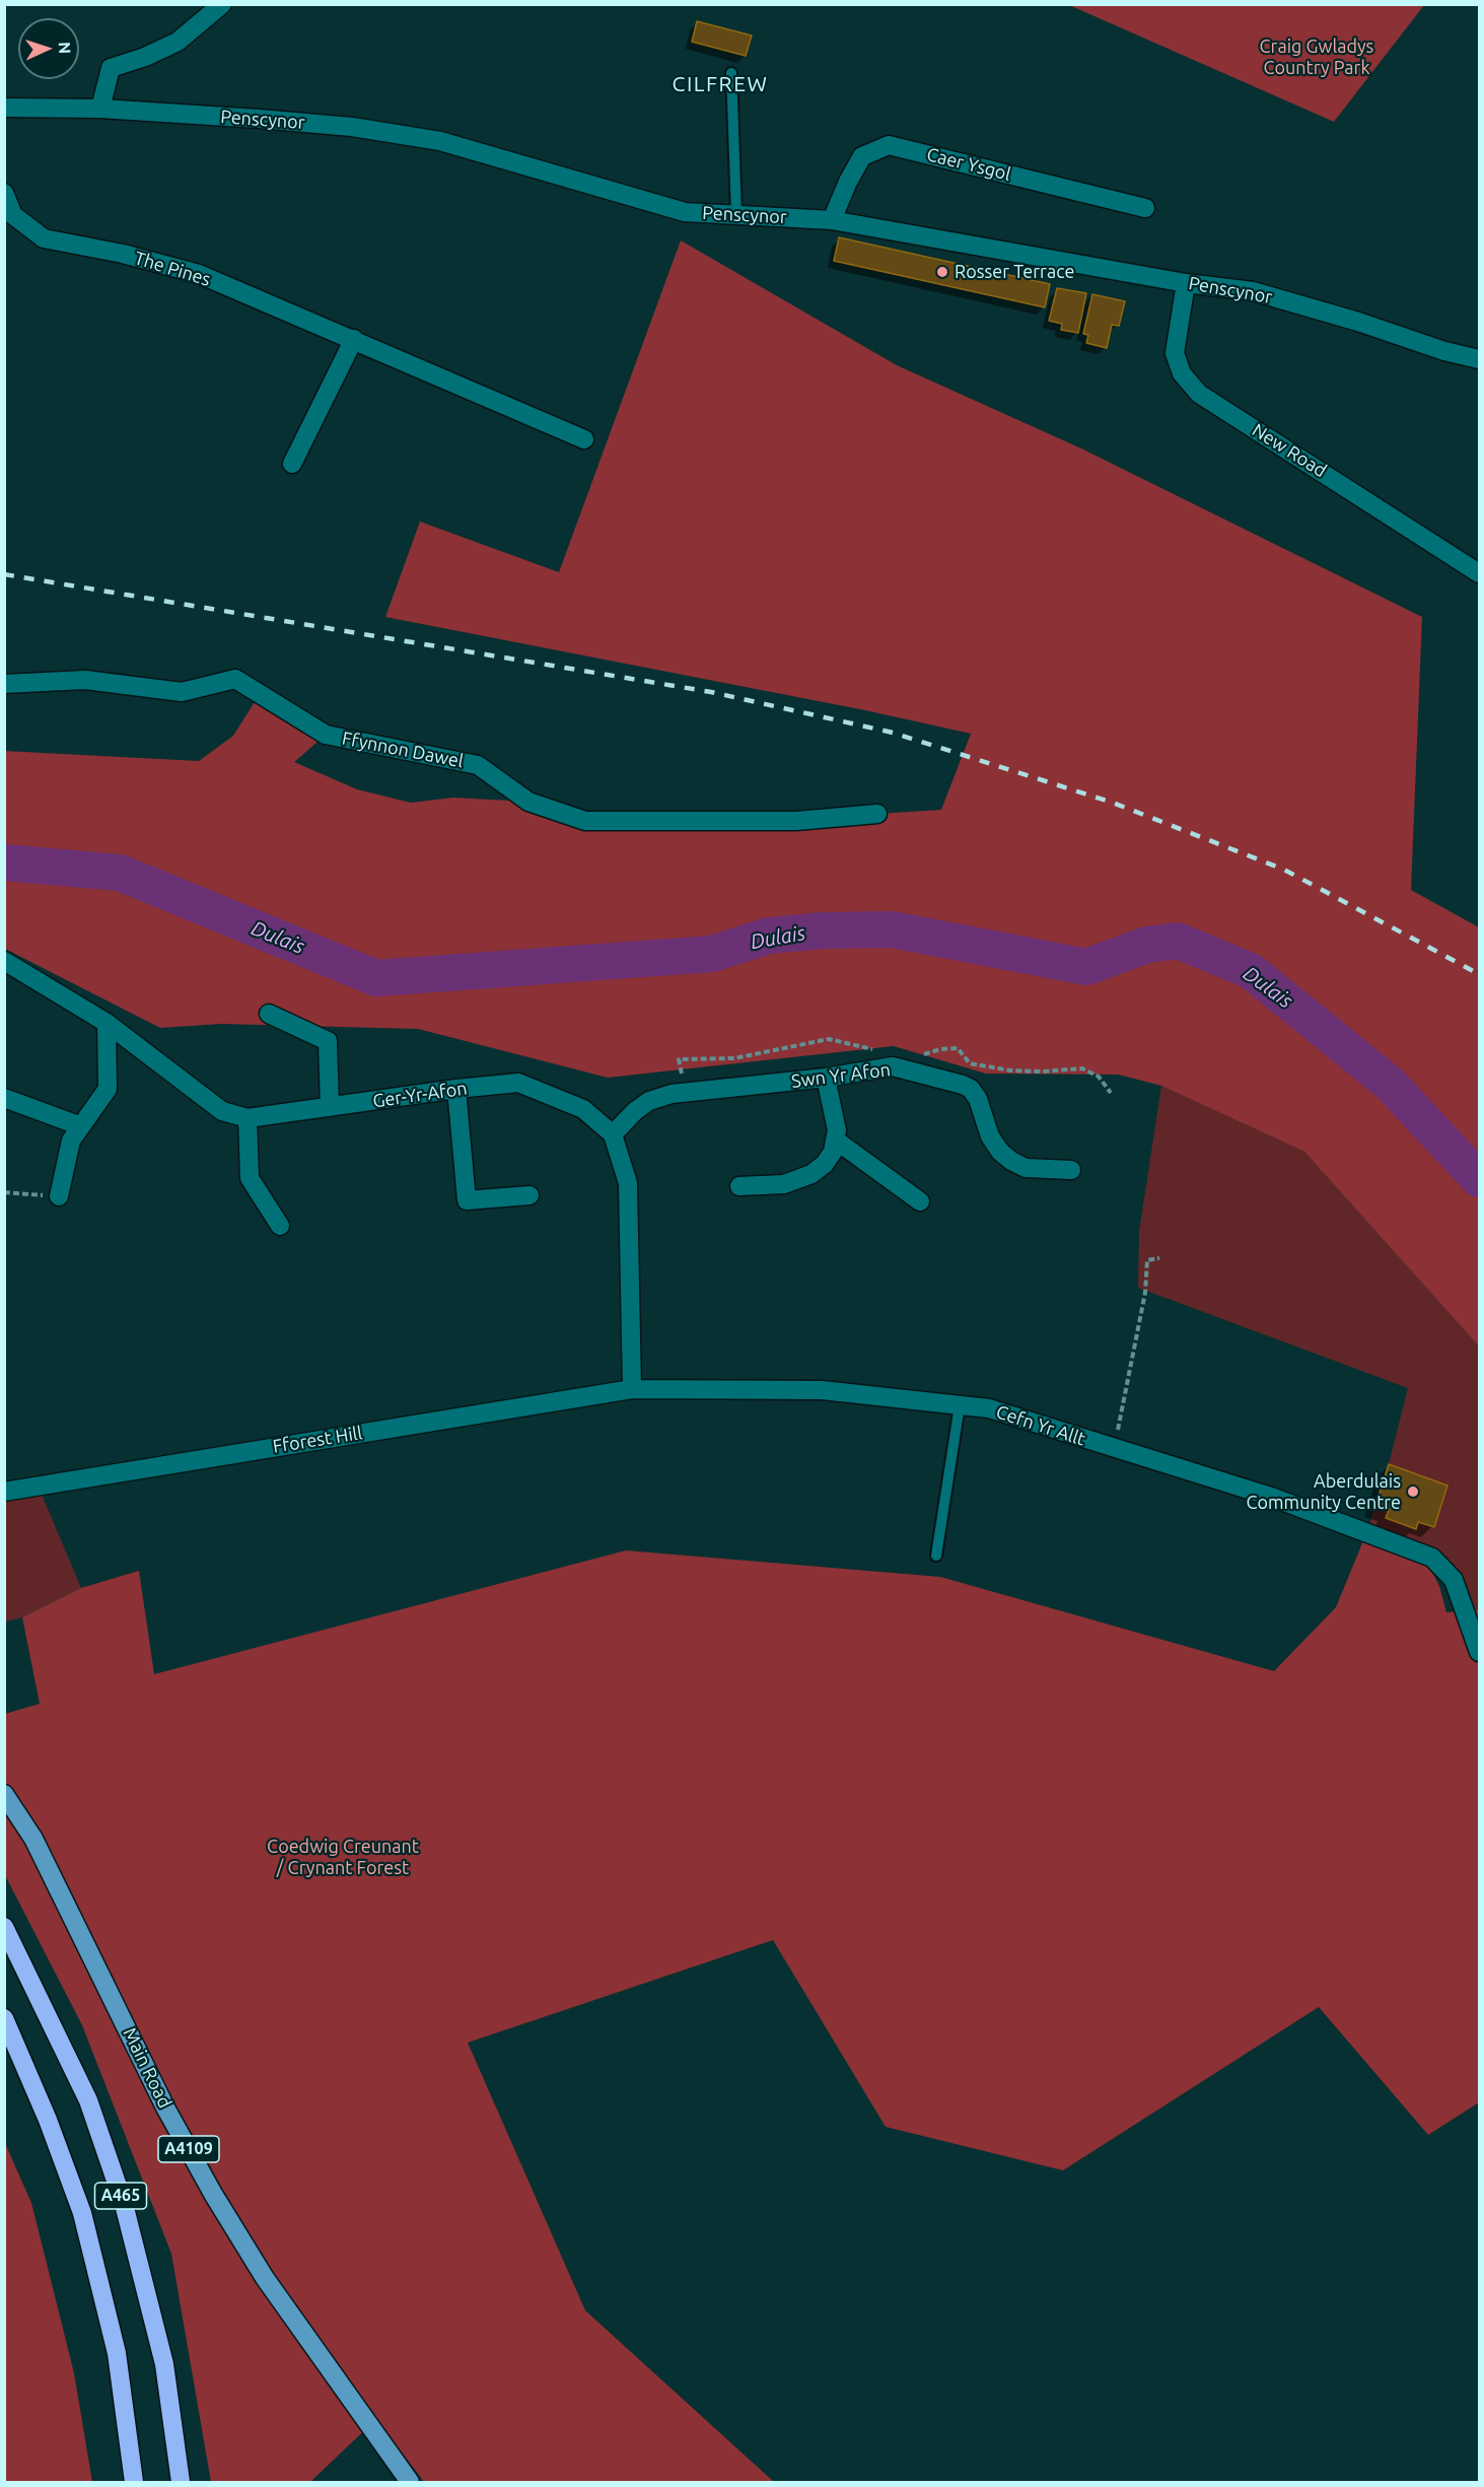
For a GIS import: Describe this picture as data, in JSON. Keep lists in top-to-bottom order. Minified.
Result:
{"streets":{"highway":["A465"],"main road":["Main Road","A4109"],"street":["Penscynor","Caer Ysgol","The Pines","New Road","Ffynnon Dawel","Swn Yr Afon","Ger-Yr-Afon","Cefn Yr Allt","Fforest Hill"]},"crossings":[["Penscynor","Caer Ysgol"],["Penscynor","New Road"],["Swn Yr Afon","Ger-Yr-Afon"],["Cefn Yr Allt","Fforest Hill"]],"districts":["CILFREW"],"water":["Dulais"],"parks":["Craig Gwladys Country Park","Coedwig Creunant / Crynant Forest"],"places":["Rosser Terrace","Aberdulais Community Centre"],"north":"right"}
